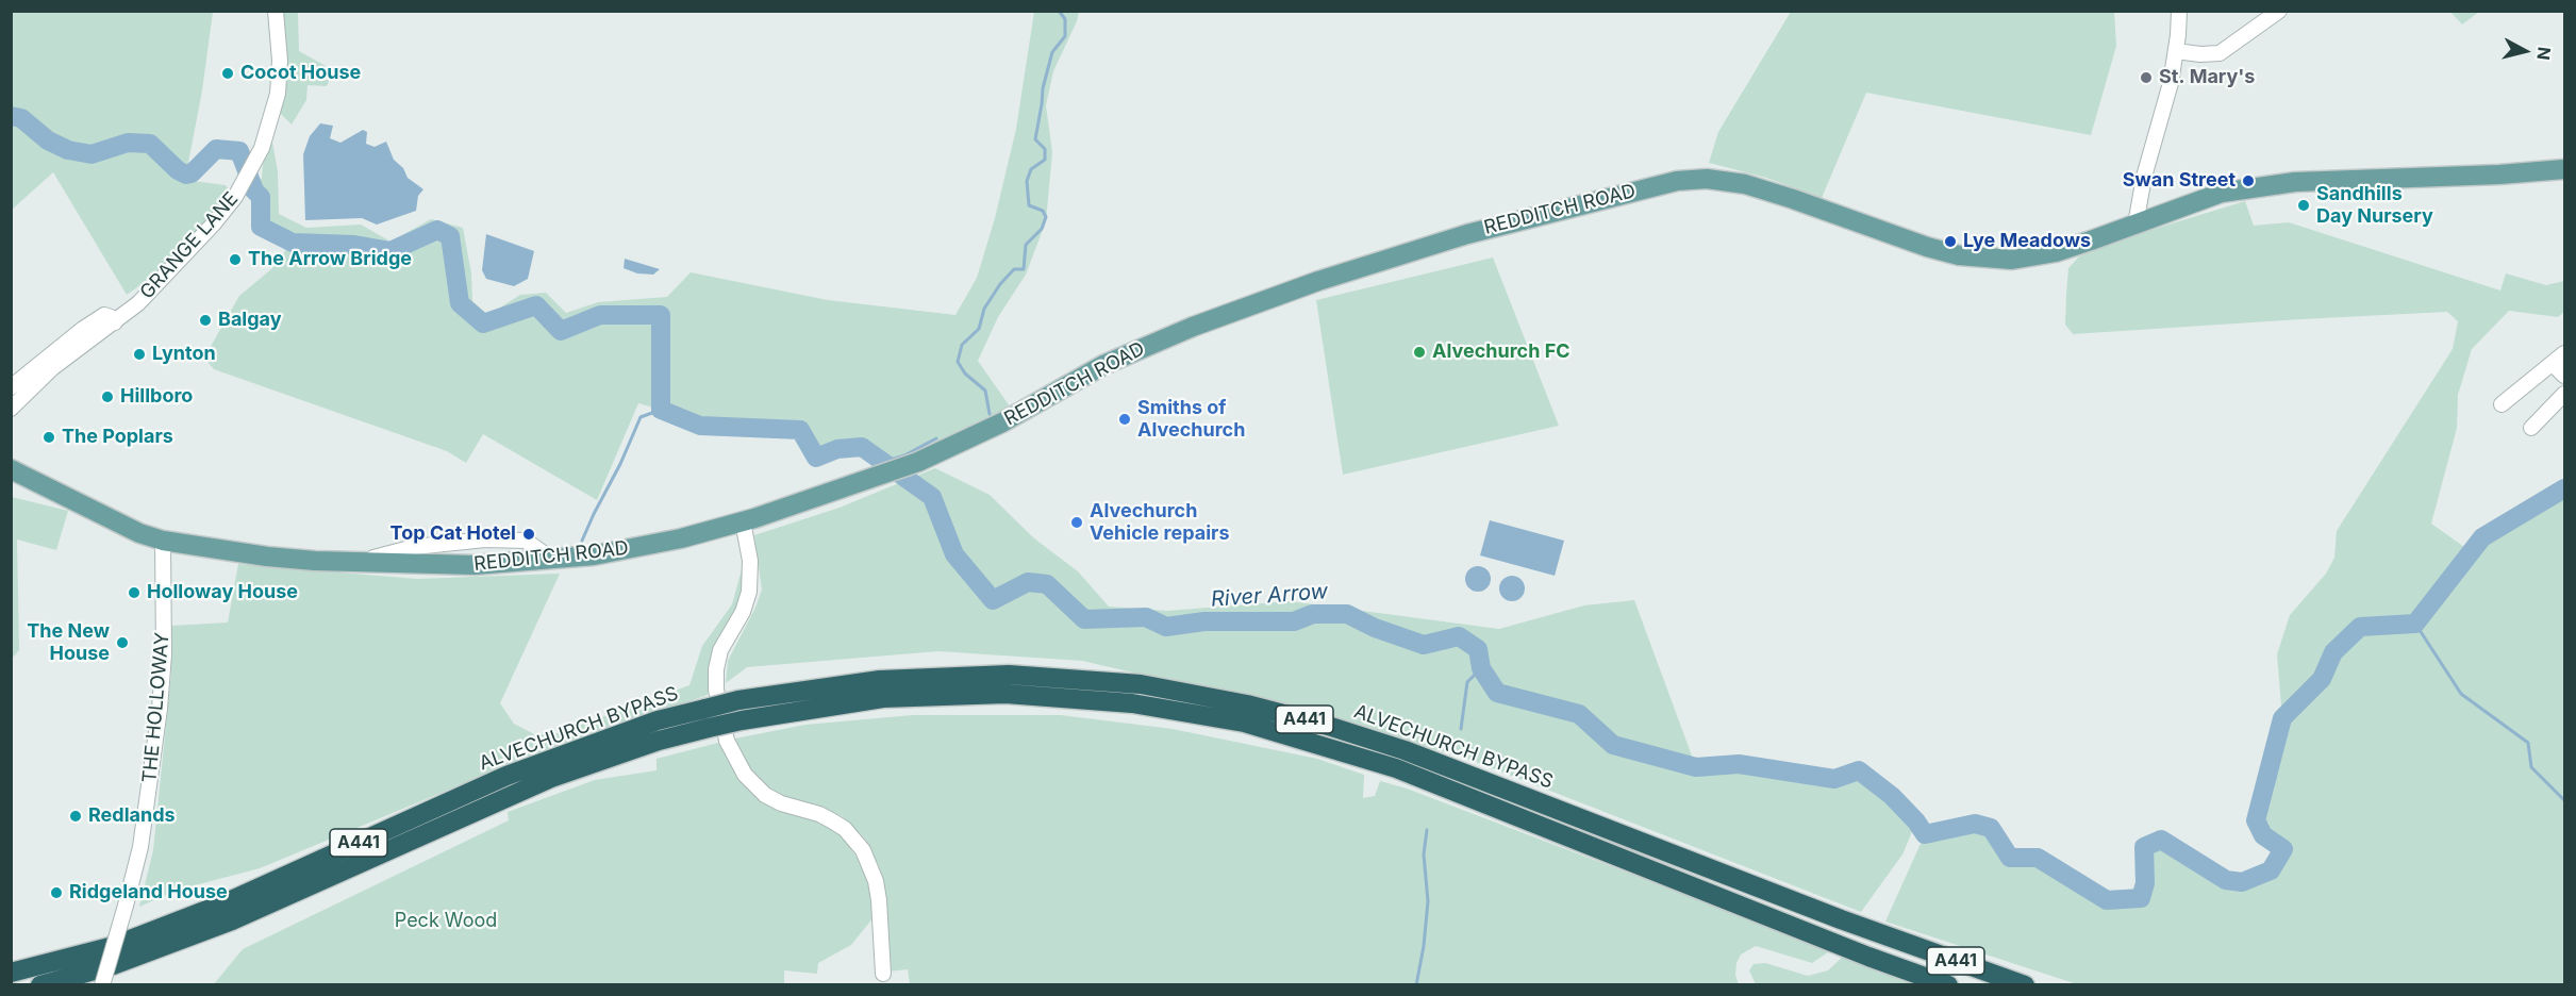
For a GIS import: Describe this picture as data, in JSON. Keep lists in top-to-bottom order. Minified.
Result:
{"streets":{"highway":["A441","ALVECHURCH BYPASS"],"main road":["REDDITCH ROAD"],"street":["GRANGE LANE","THE HOLLOWAY"]},"crossings":[["REDDITCH ROAD","THE HOLLOWAY"]],"water":["River Arrow"],"parks":["Peck Wood"],"places":["Cocot House","St. Mary's","Swan Street","Sandhills Day Nursery","Lye Meadows","The Arrow Bridge","Balgay","Alvechurch FC","Lynton","Hillboro","Smiths of Alvechurch","The Poplars","Alvechurch Vehicle repairs","Top Cat Hotel","Holloway House","The New House","Redlands","Ridgeland House"],"north":"right"}
